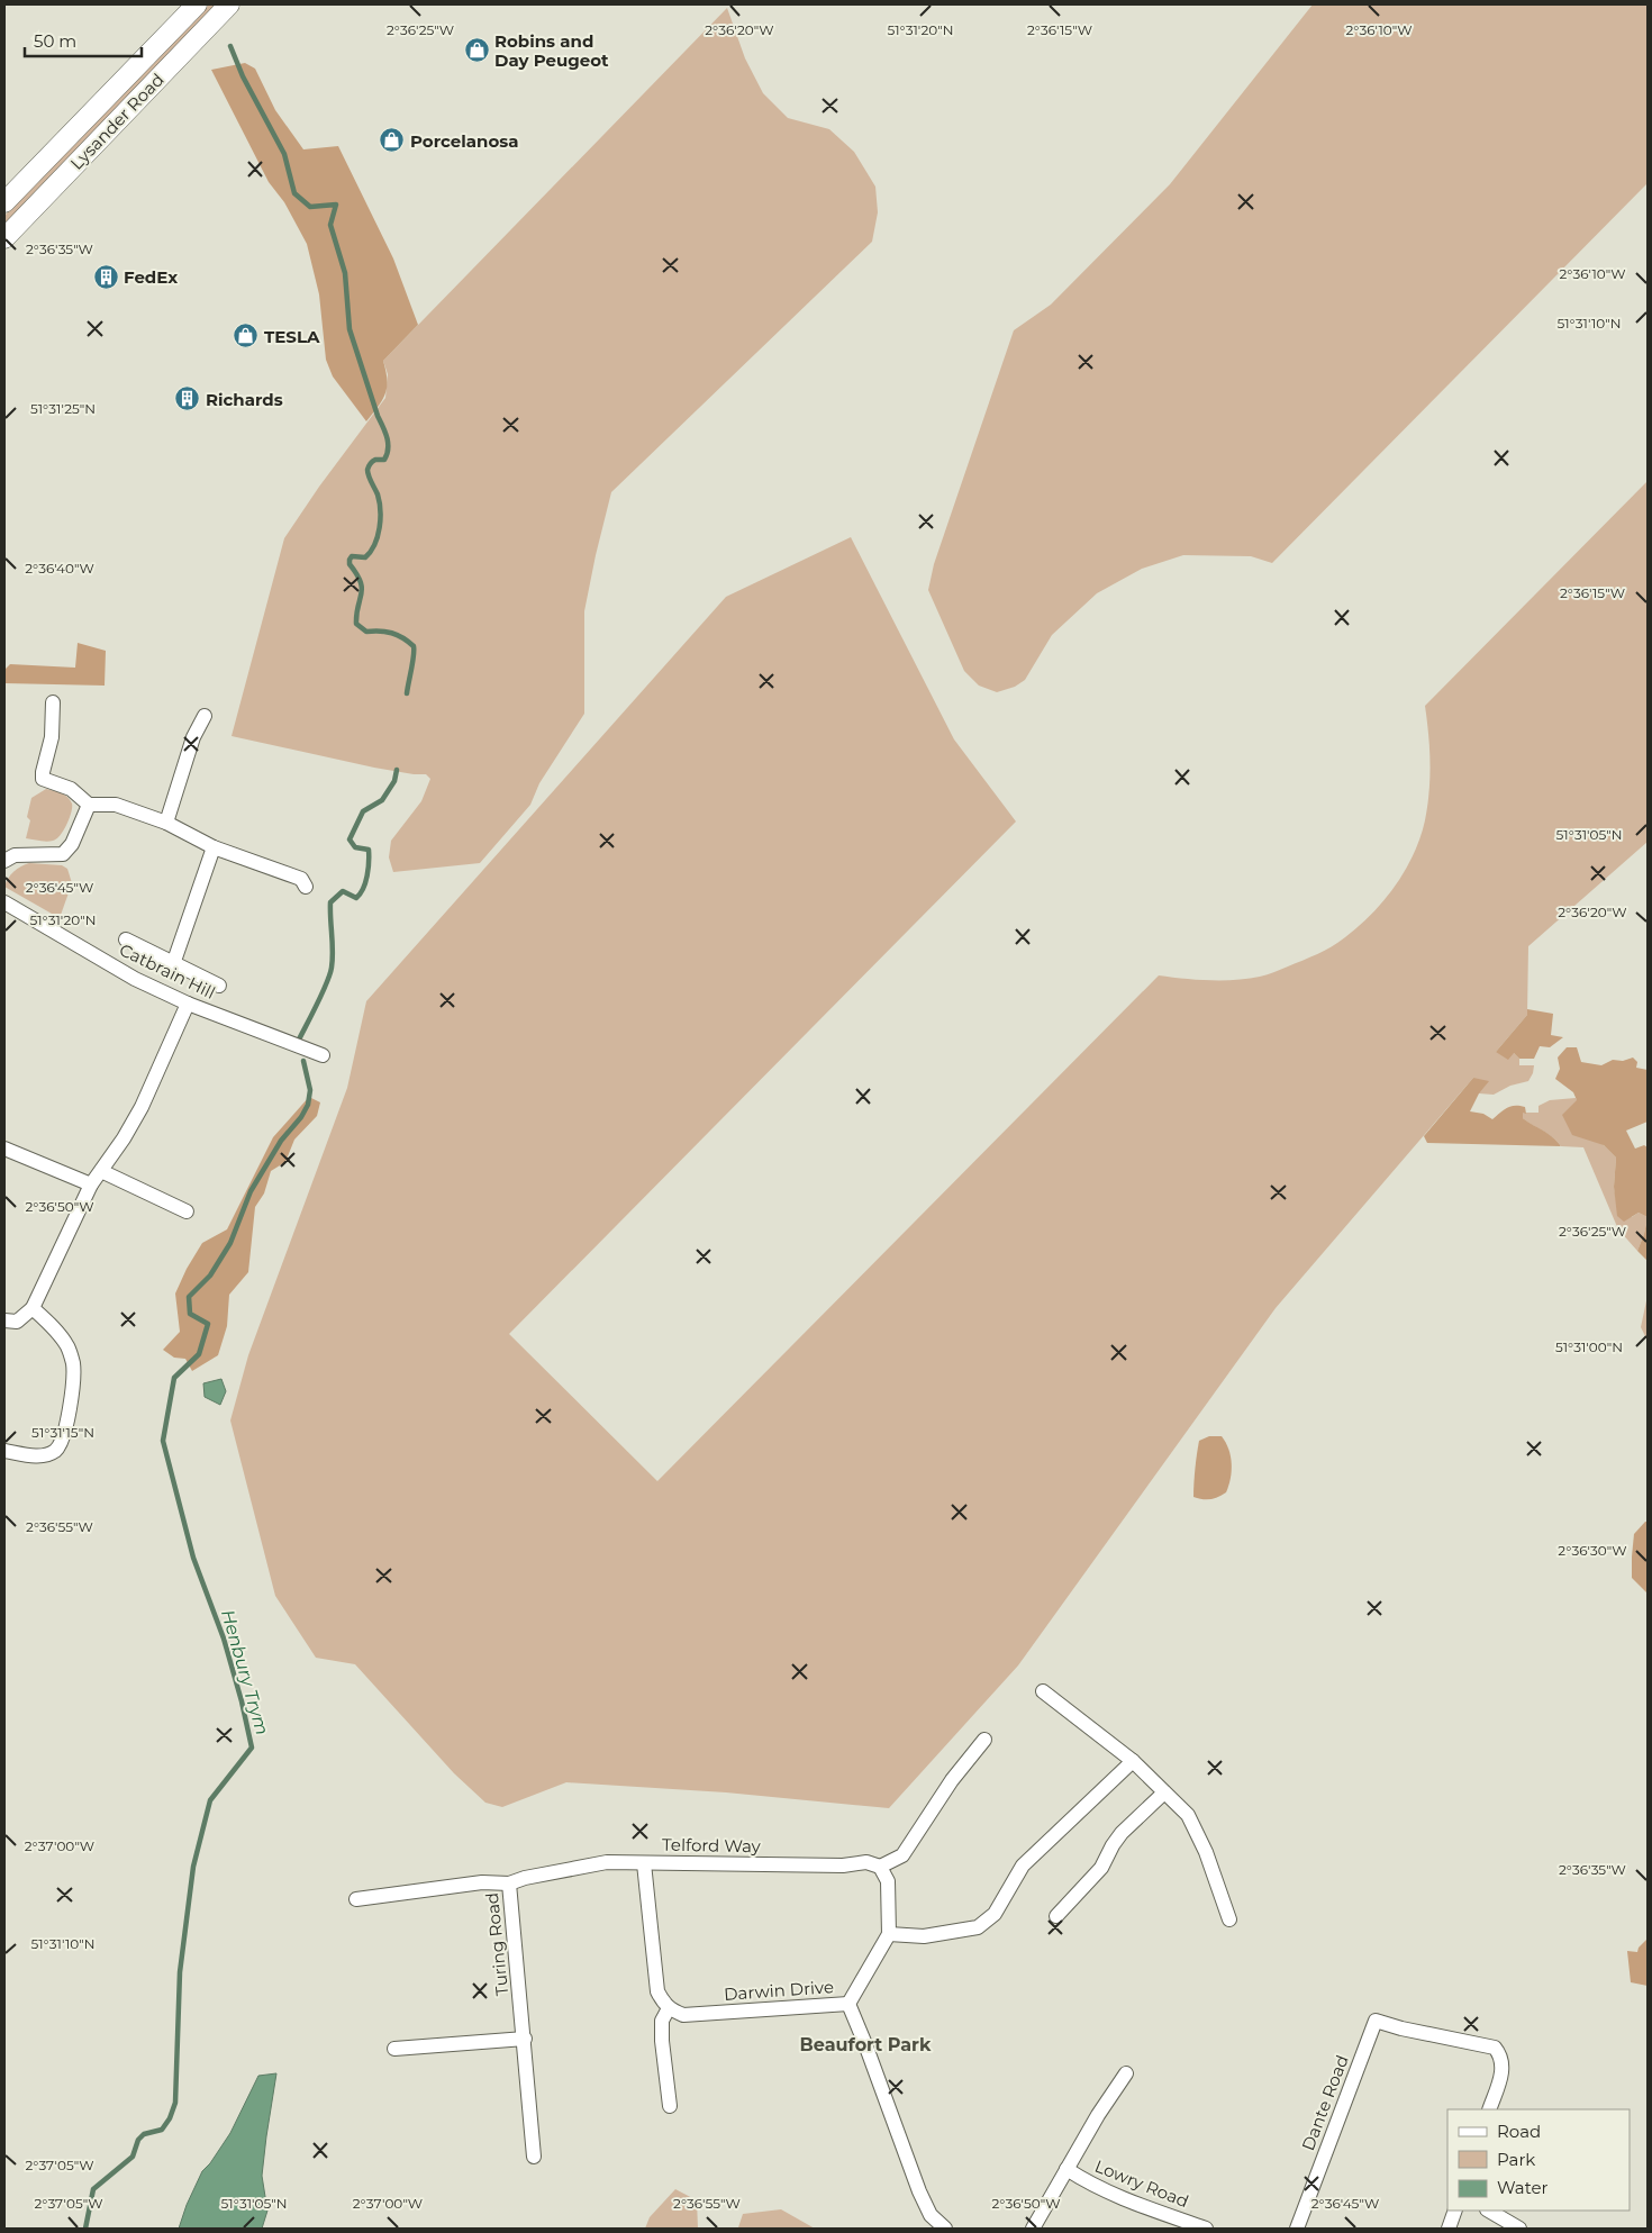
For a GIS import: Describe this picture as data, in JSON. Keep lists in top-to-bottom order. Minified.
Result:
{"streets":{"street":["Lysander Road","Catbrain Hill","Telford Way","Turing Road","Darwin Drive","Dante Road","Lowry Road"]},"crossings":[["Telford Way","Turing Road"]],"districts":["Beaufort Park"],"water":["Henbury Trym"],"places":{"shop":["Robins and Day Peugeot","Porcelanosa","TESLA"],"building":["FedEx","Richards"]},"legend":["Road","Park","Water"],"scale_bar":"50 m","coordinates":["2°36'10\"W","2°36'25\"W","2°36'20\"W","2°36'15\"W","51°31'20\"N","2°36'35\"W","51°31'10\"N","51°31'25\"N","2°36'40\"W","51°31'05\"N","2°36'45\"W","2°36'50\"W","51°31'00\"N","51°31'15\"N","2°36'55\"W","2°36'30\"W","2°37'00\"W","2°37'05\"W"]}
